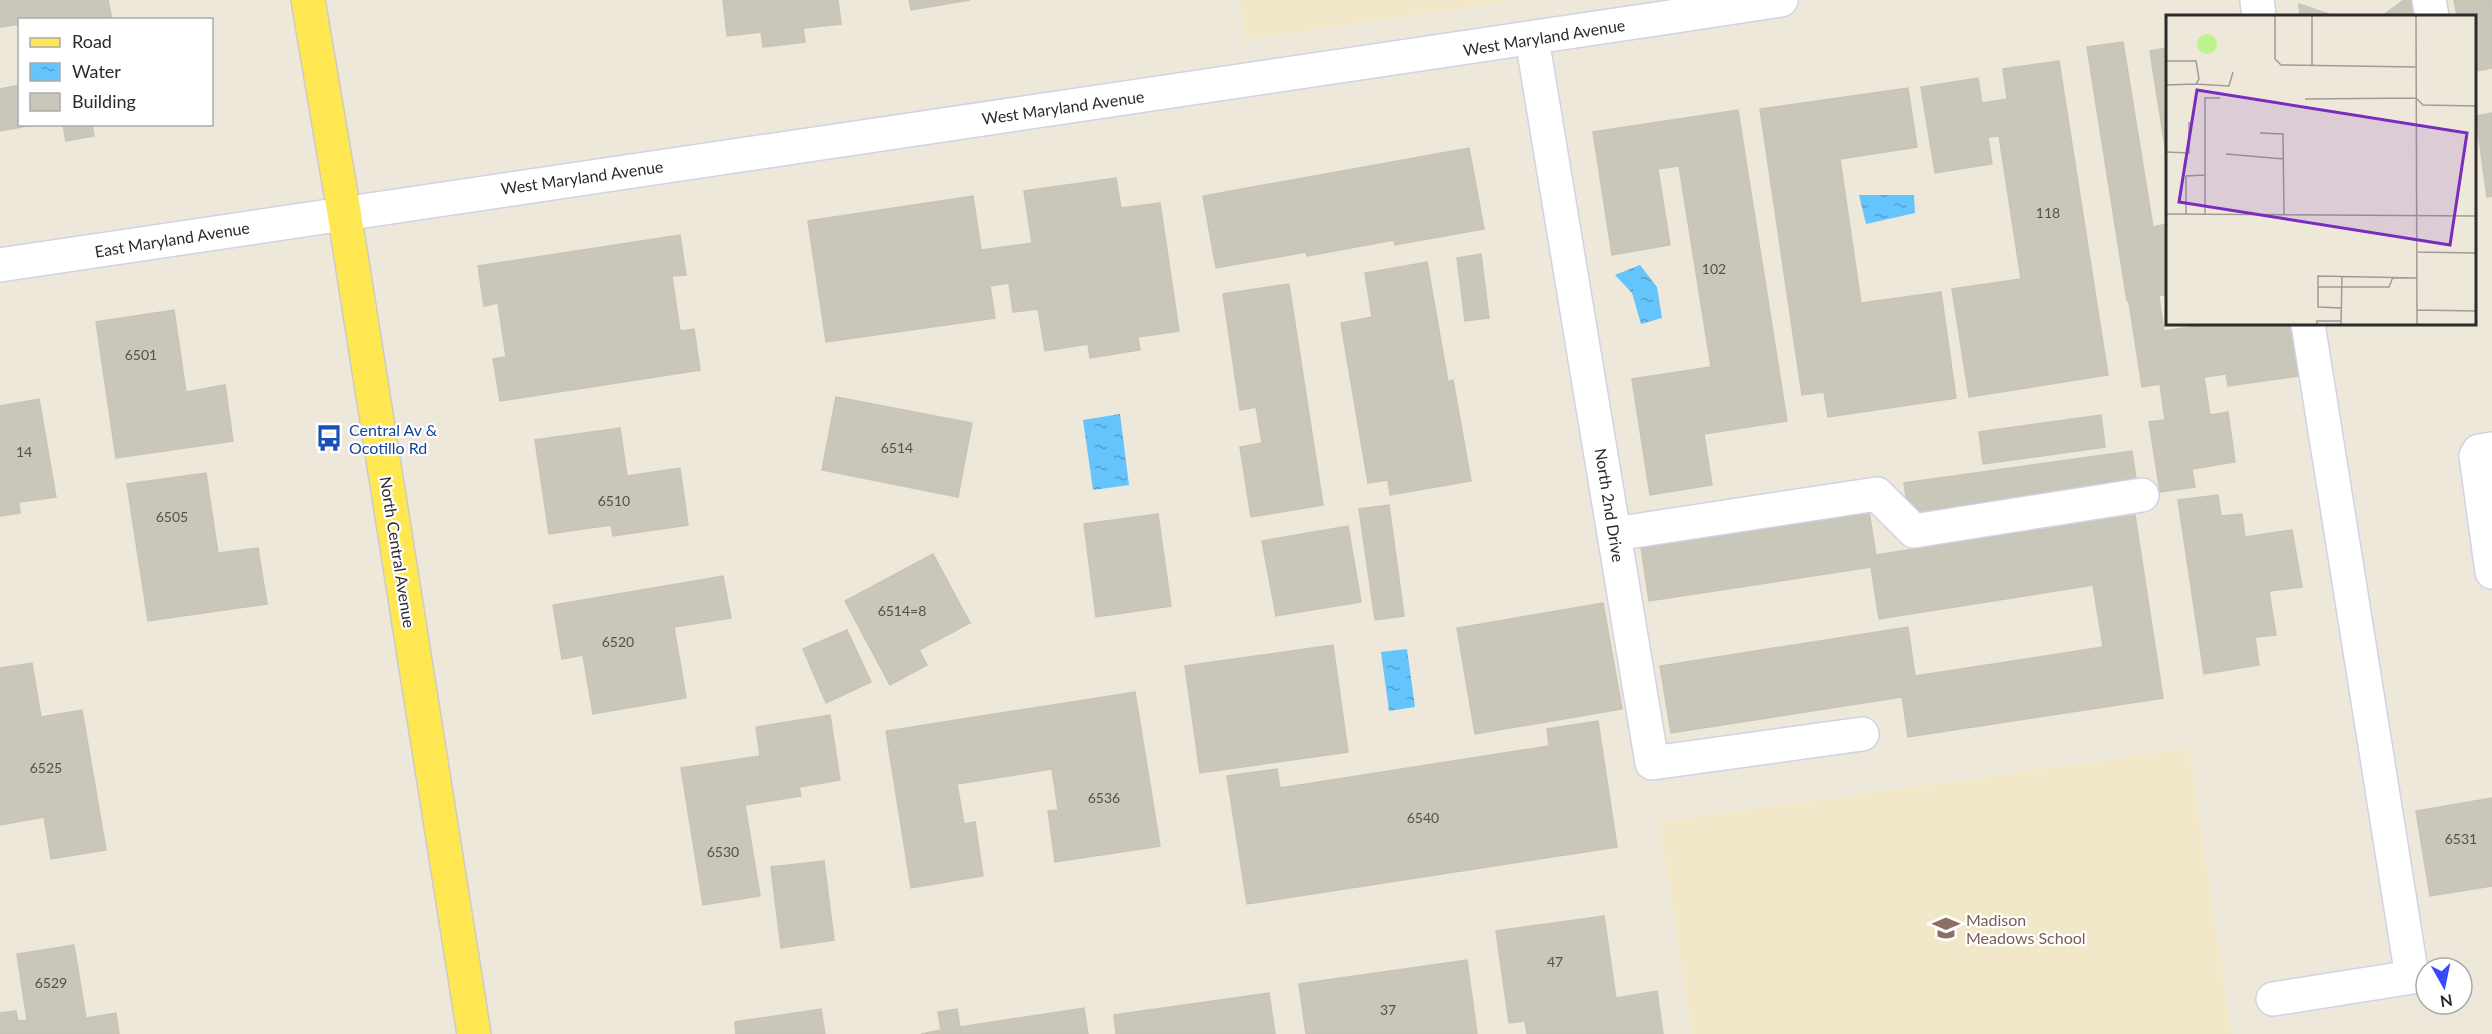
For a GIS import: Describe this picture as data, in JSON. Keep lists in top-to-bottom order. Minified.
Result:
{"streets":{"main road":["North Central Avenue"],"street":["West Maryland Avenue","East Maryland Avenue","North 2nd Drive"]},"crossings":[["West Maryland Avenue","East Maryland Avenue"],["West Maryland Avenue","North 2nd Drive"],["West Maryland Avenue","North Central Avenue"],["East Maryland Avenue","North Central Avenue"]],"places":{"bus stop":["Central Av & Ocotillo Rd"],"school or university":["Madison Meadows School"]},"house_numbers":["118","102","6501","6514","14","6510","6505","6514=8","6520","6525","6536","6540","6531","6530","47","6529","37"],"legend":["Road","Water","Building"],"north":"bottom"}
